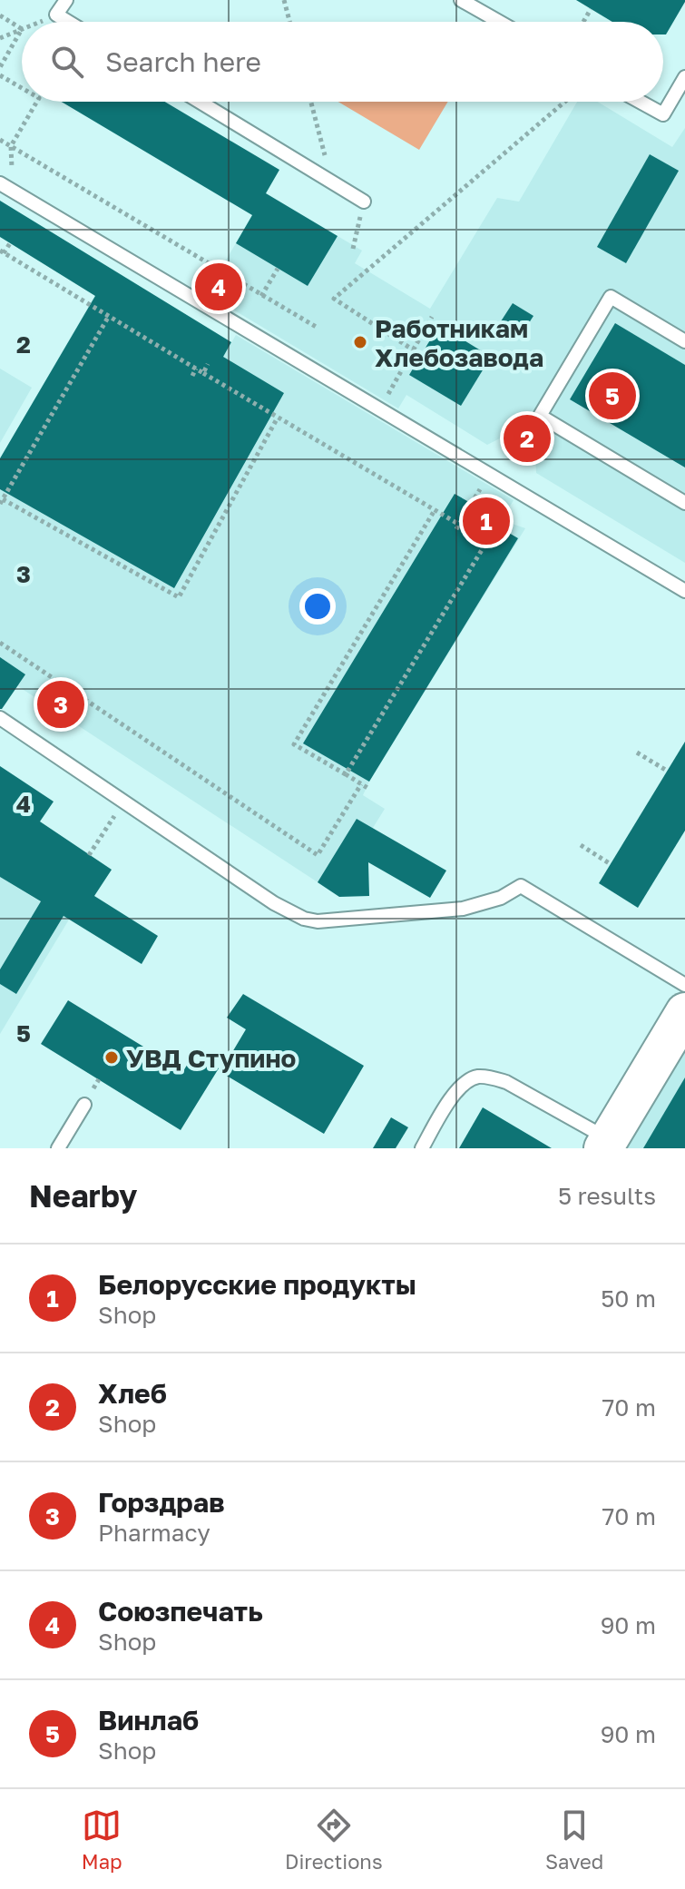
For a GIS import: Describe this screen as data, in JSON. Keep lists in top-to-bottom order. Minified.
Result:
{"places":["Работникам Хлебозавода","УВД Ступино"],"page":{"search":"Search here","pins":["4","5","2","1","3"],"heading":["Nearby","5 results"],"list":[{"mark":"1","name":"Белорусские продукты","note":"Shop","value":"50 m"},{"mark":"2","name":"Хлеб","note":"Shop","value":"70 m"},{"mark":"3","name":"Горздрав","note":"Pharmacy","value":"70 m"},{"mark":"4","name":"Союзпечать","note":"Shop","value":"90 m"},{"mark":"5","name":"Винлаб","note":"Shop","value":"90 m"}],"nav":["Map","Directions","Saved"]},"grid":{"rows":["2","3","4","5"]}}
